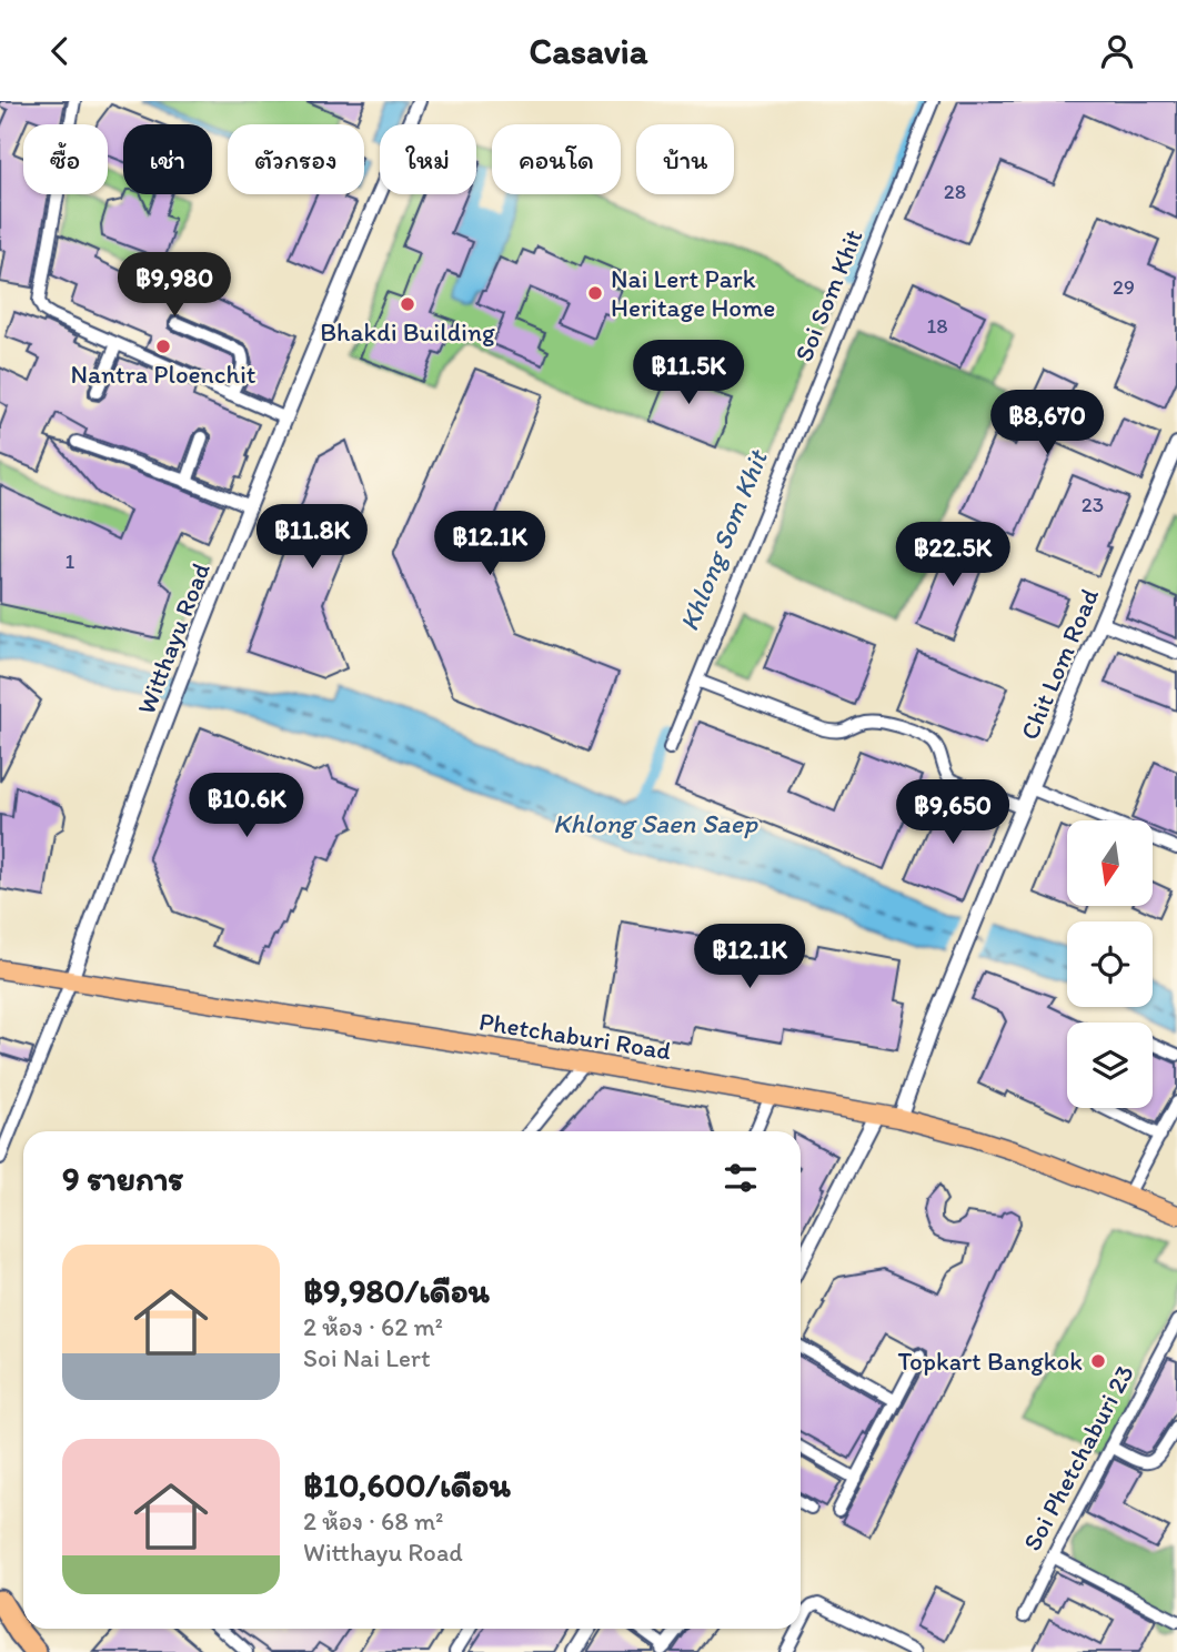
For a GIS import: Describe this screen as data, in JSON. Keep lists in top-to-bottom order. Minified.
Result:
{"streets":{"main road":["Phetchaburi Road"],"street":["Soi Som Khit","Witthayu Road","Chit Lom Road","Soi Phetchaburi 23"]},"crossings":[["Witthayu Road","Phetchaburi Road"],["Chit Lom Road","Phetchaburi Road"]],"water":["Khlong Som Khit","Khlong Saen Saep"],"places":["Nai Lert Park Heritage Home","Bhakdi Building","Nantra Ploenchit","Topkart Bangkok"],"house_numbers":["28","29","18","23","1"],"north":"bottom","page":{"header":"Casavia","chip":["ซื้อ","เช่า","ตัวกรอง","ใหม่","คอนโด","บ้าน"],"price":["฿9,980","฿11.5K","฿8,670","฿11.8K","฿12.1K","฿22.5K","฿10.6K","฿9,650","฿12.1K"],"heading":"9 รายการ","list":[{"name":"฿9,980/เดือน","note":"2 ห้อง · 62 m² · Soi Nai Lert"},{"name":"฿10,600/เดือน","note":"2 ห้อง · 68 m² · Witthayu Road"}]}}
